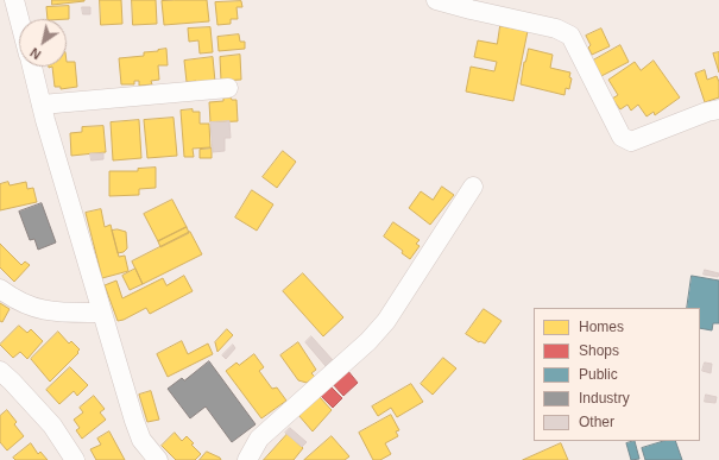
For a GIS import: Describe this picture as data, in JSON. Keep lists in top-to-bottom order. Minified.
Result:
{"legend":["Homes","Shops","Public","Industry","Other"],"north":"bottom left"}
